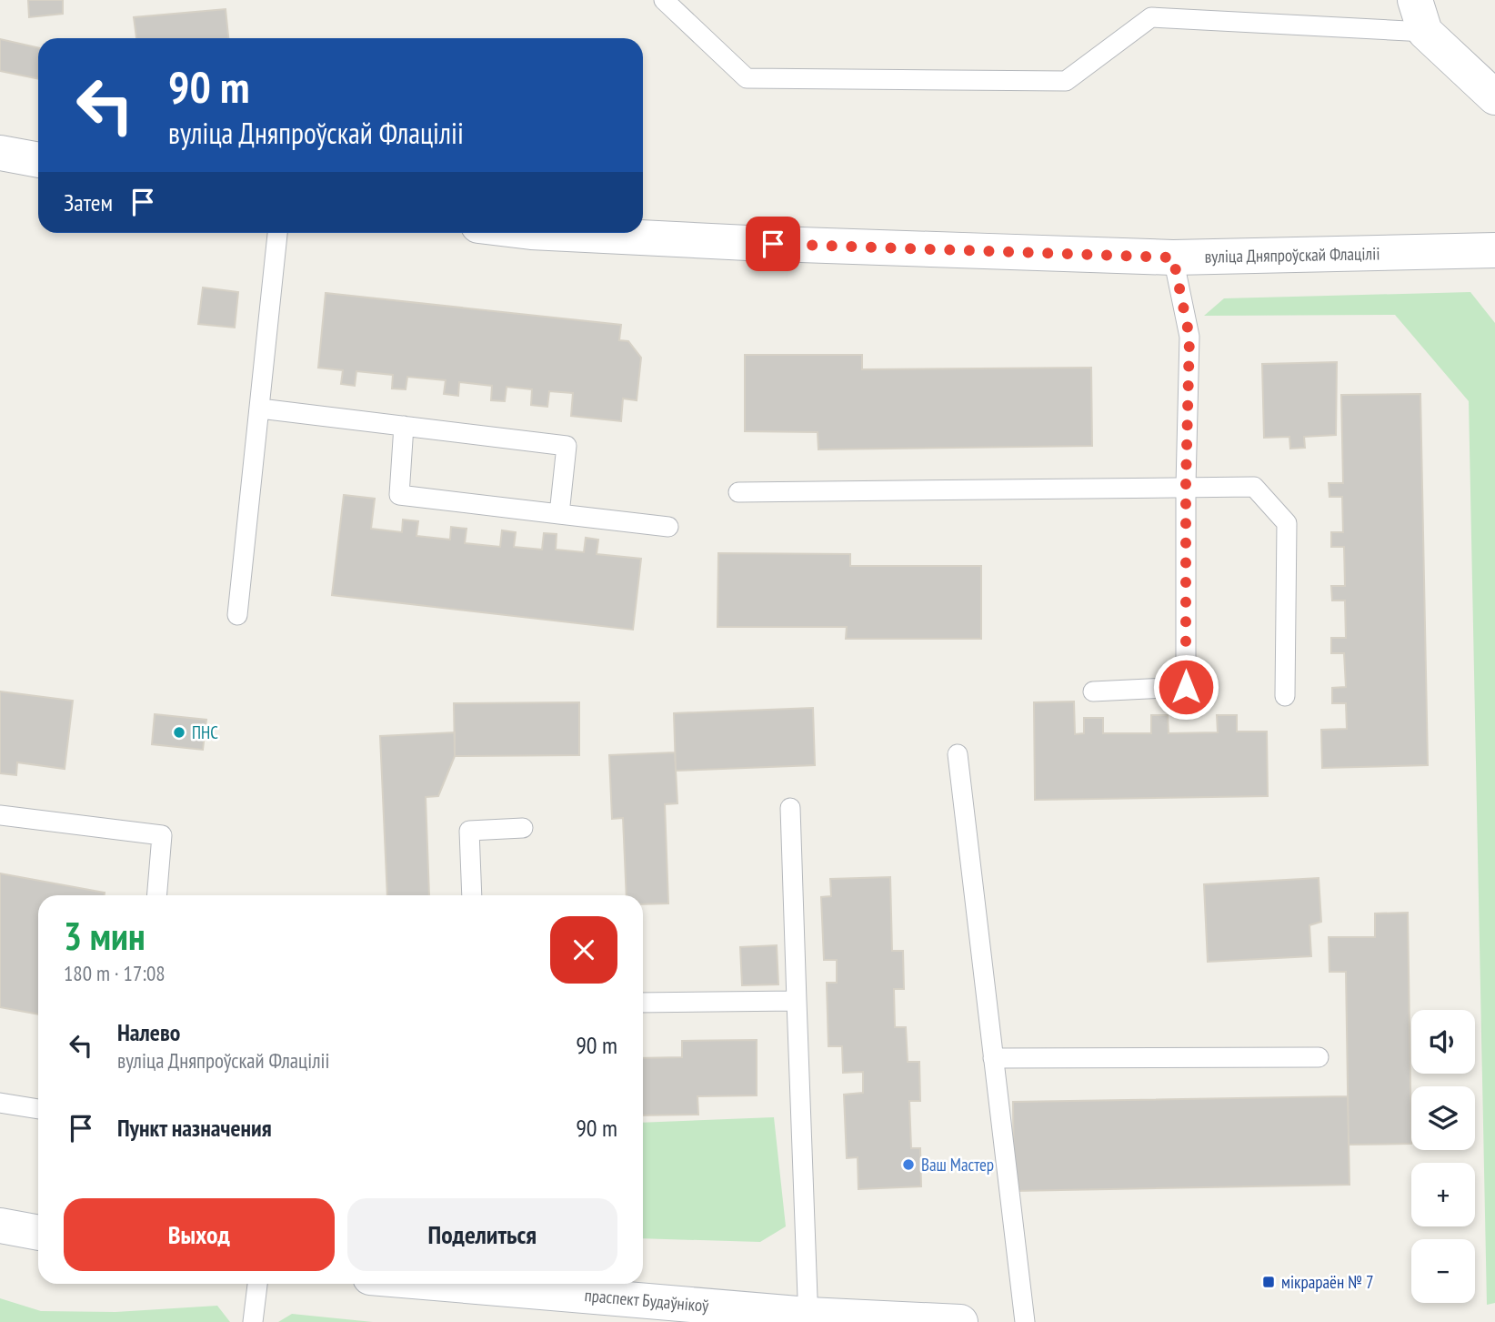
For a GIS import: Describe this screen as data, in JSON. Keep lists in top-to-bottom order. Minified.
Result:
{"streets":{"street":["вуліца Дняпроўскай Флаціліі","праспект Будаўнікоў"]},"places":{"other":["ПНС","Ваш Мастер"],"transit":["мікрараён № 7"]},"page":{"turn":["90 m","вуліца Дняпроўскай Флаціліі"],"then":"Затем","heading":["3 мин","180 m · 17:08"],"list":[{"name":"Налево","note":"вуліца Дняпроўскай Флаціліі","value":"90 m"},{"name":"Пункт назначения","value":"90 m"}],"map_buttons":["+","−"],"buttons":["Выход","Поделиться"]}}
